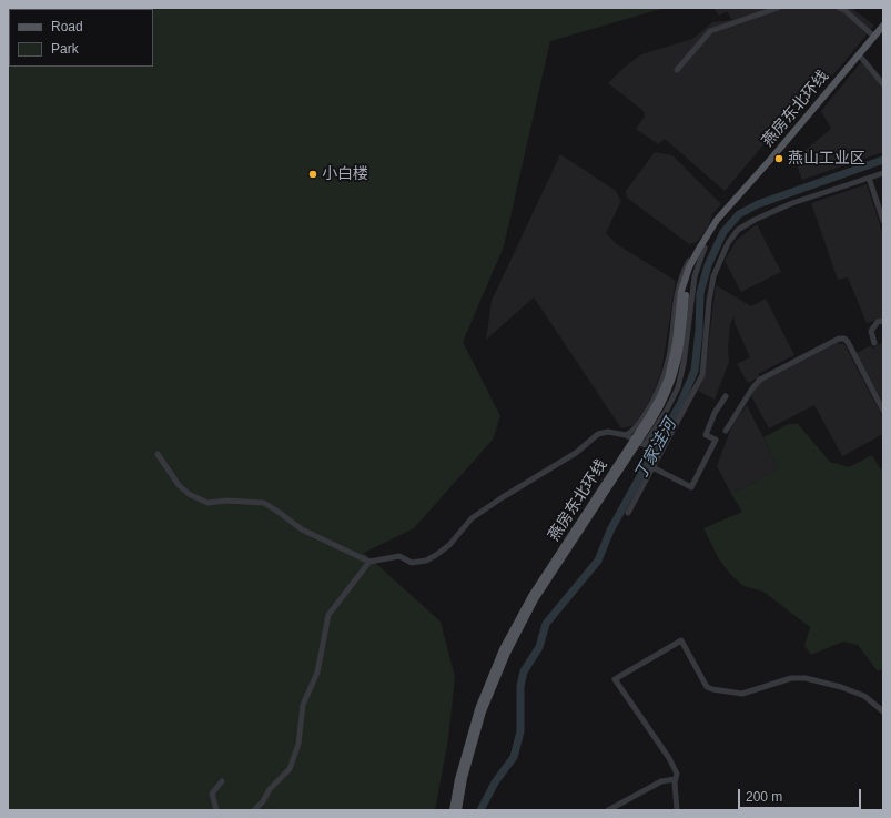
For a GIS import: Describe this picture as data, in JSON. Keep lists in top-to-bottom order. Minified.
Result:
{"streets":{"main road":["燕房东北环线"]},"water":["丁家洼河"],"places":["燕山工业区","小白楼"],"legend":["Road","Park"],"scale_bar":"200 m"}
